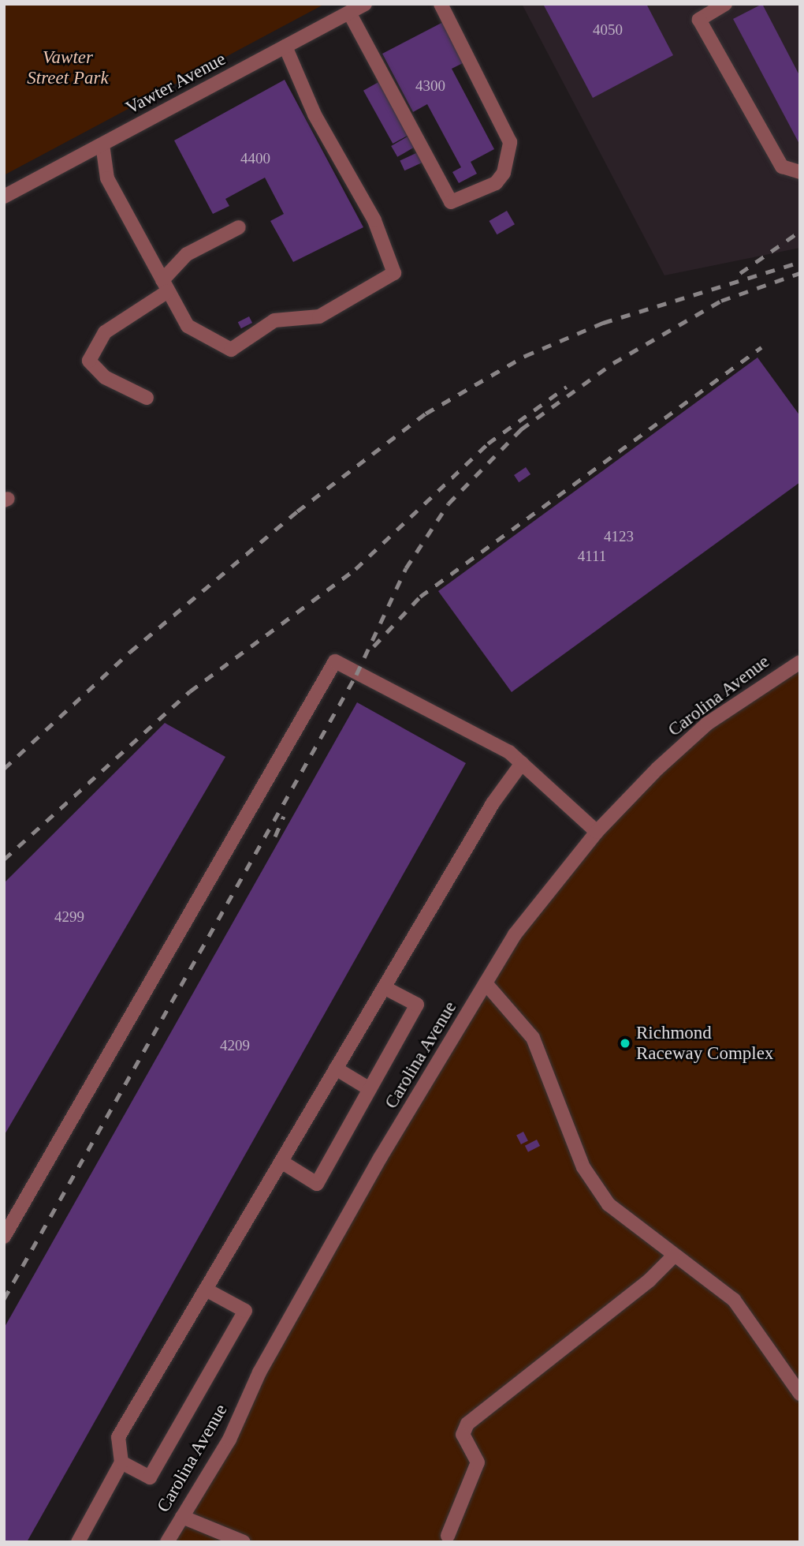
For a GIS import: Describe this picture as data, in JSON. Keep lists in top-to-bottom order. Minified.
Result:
{"streets":{"street":["Vawter Avenue","Carolina Avenue"]},"parks":["Vawter Street Park"],"places":["Richmond Raceway Complex"],"house_numbers":["4050","4300","4400","4123","4111","4299","4209"]}
